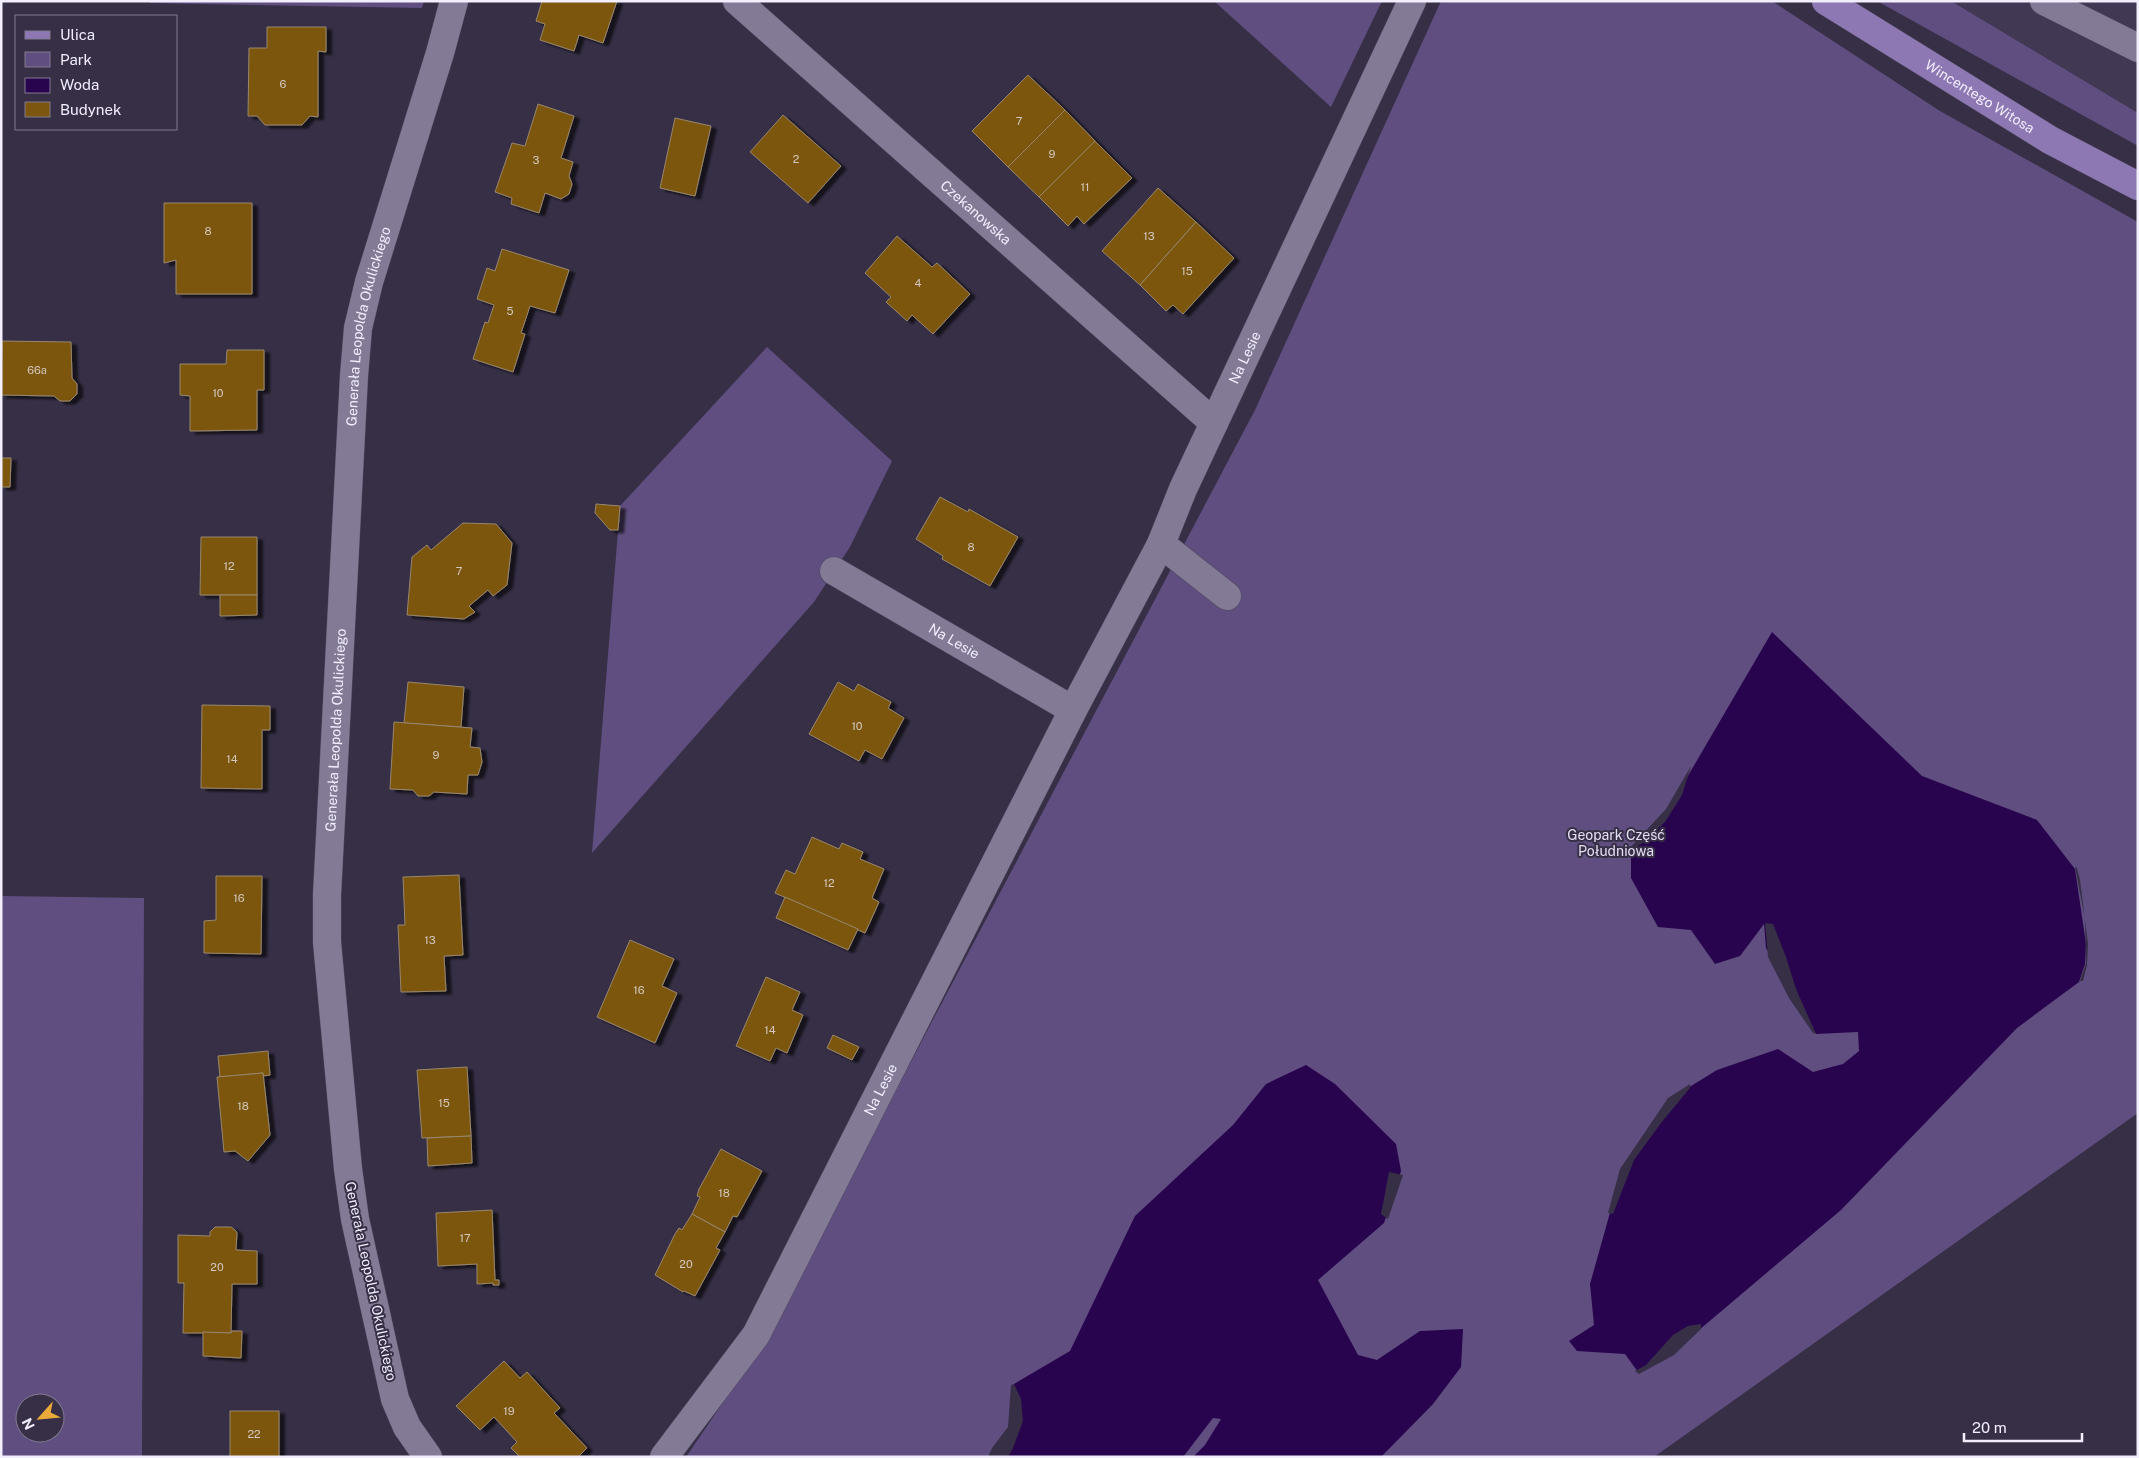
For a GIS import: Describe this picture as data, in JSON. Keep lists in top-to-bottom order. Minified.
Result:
{"streets":{"main road":["Wincentego Witosa"],"street":["Czekanowska","Generała Leopolda Okulickiego","Na Lesie"]},"crossings":[["Czekanowska","Na Lesie"]],"parks":["Geopark Część Południowa"],"house_numbers":["6","7","9","2","3","11","8","13","15","4","5","66a","10","8","12","7","10","9","14","12","16","13","16","14","15","18","18","17","20","20","19","22"],"legend":["Ulica","Park","Woda","Budynek"],"scale_bar":"20 m","north":"bottom left"}
